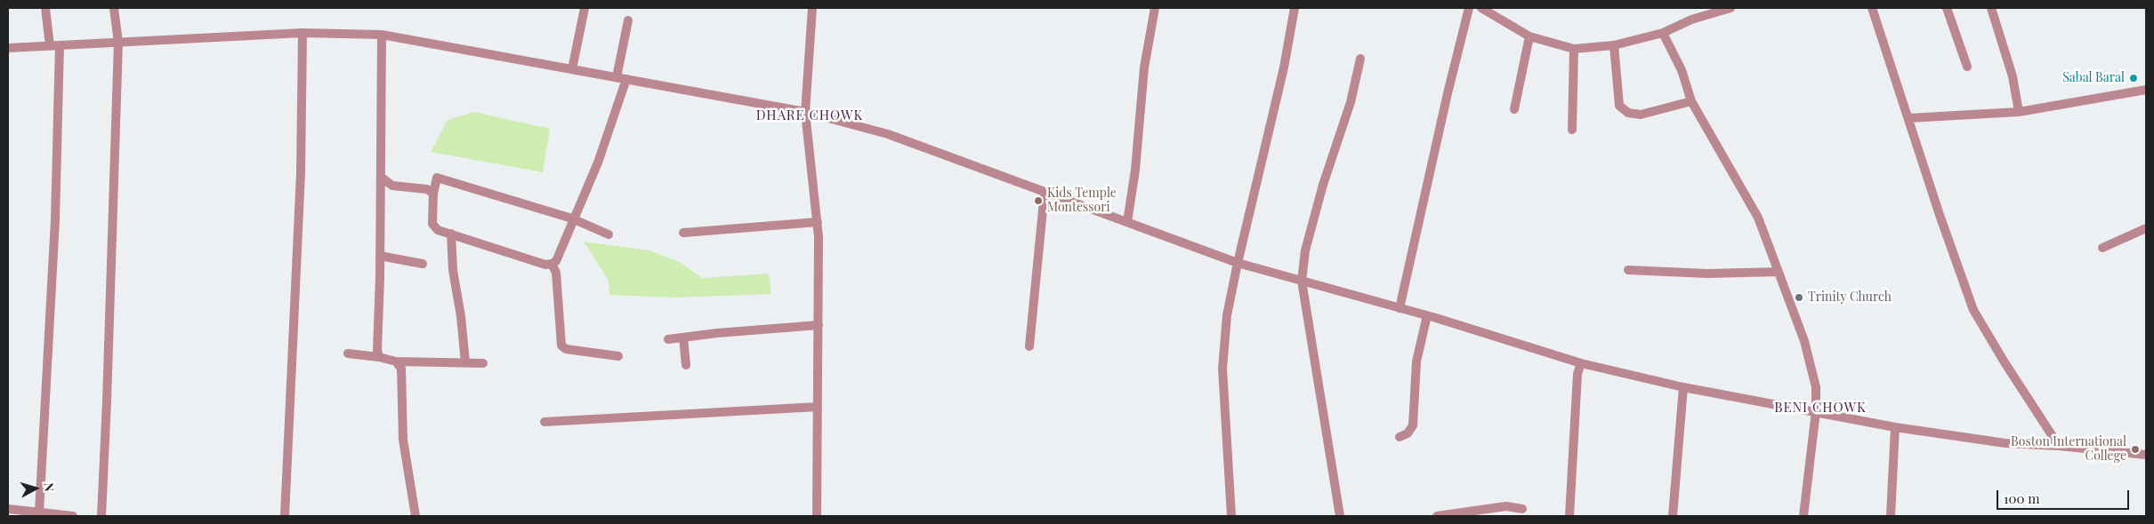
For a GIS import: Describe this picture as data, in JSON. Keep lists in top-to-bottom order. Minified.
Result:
{"districts":["DHARE CHOWK","BENI CHOWK"],"places":["Sabal Baral","Kids Temple Montessori","Trinity Church","Boston International College"],"scale_bar":"100 m","north":"right"}
